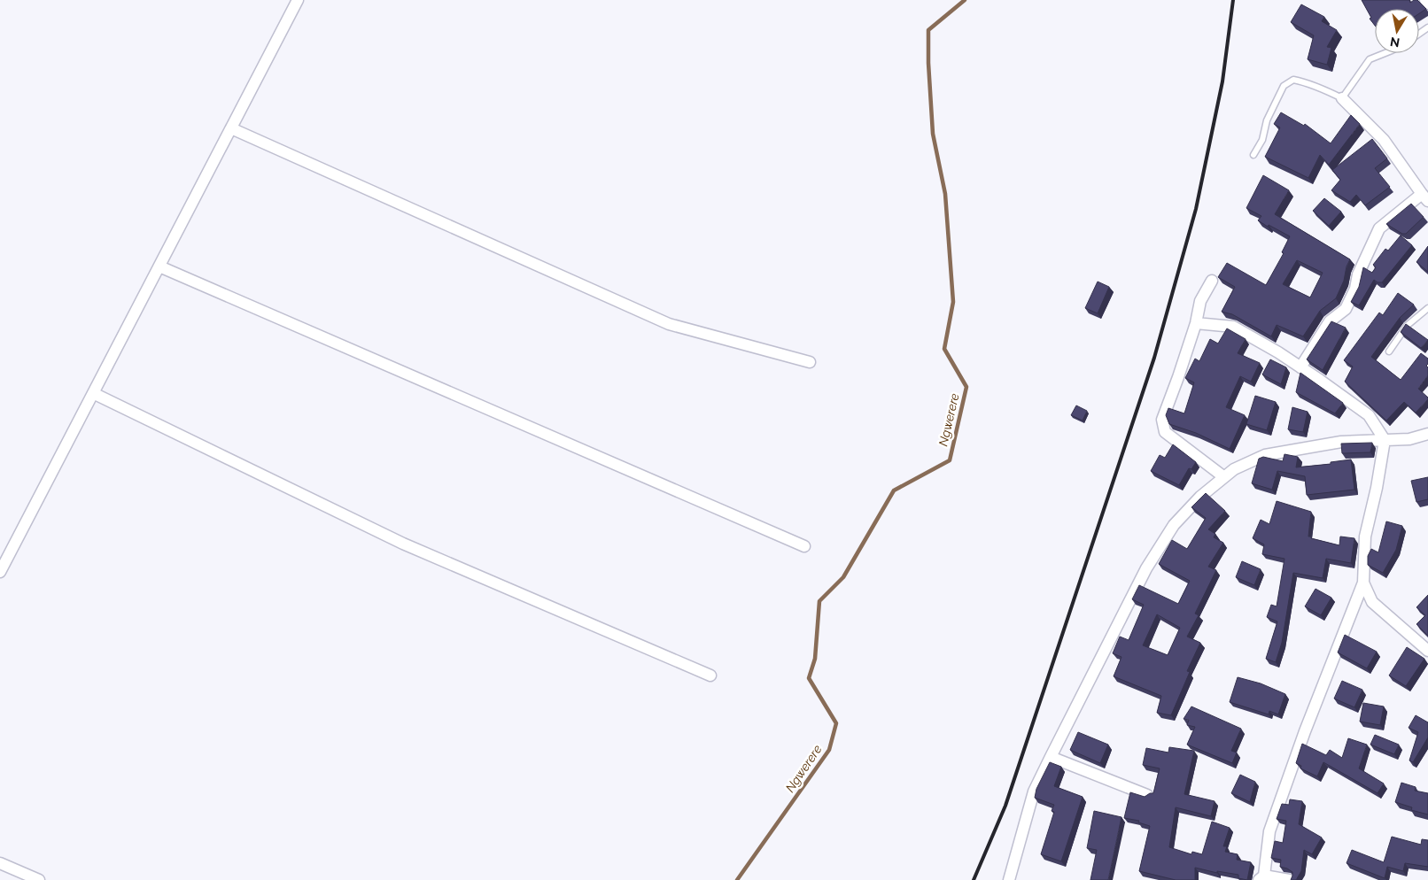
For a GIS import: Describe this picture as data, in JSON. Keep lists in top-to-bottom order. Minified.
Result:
{"water":["Ngwerere"],"north":"bottom"}
